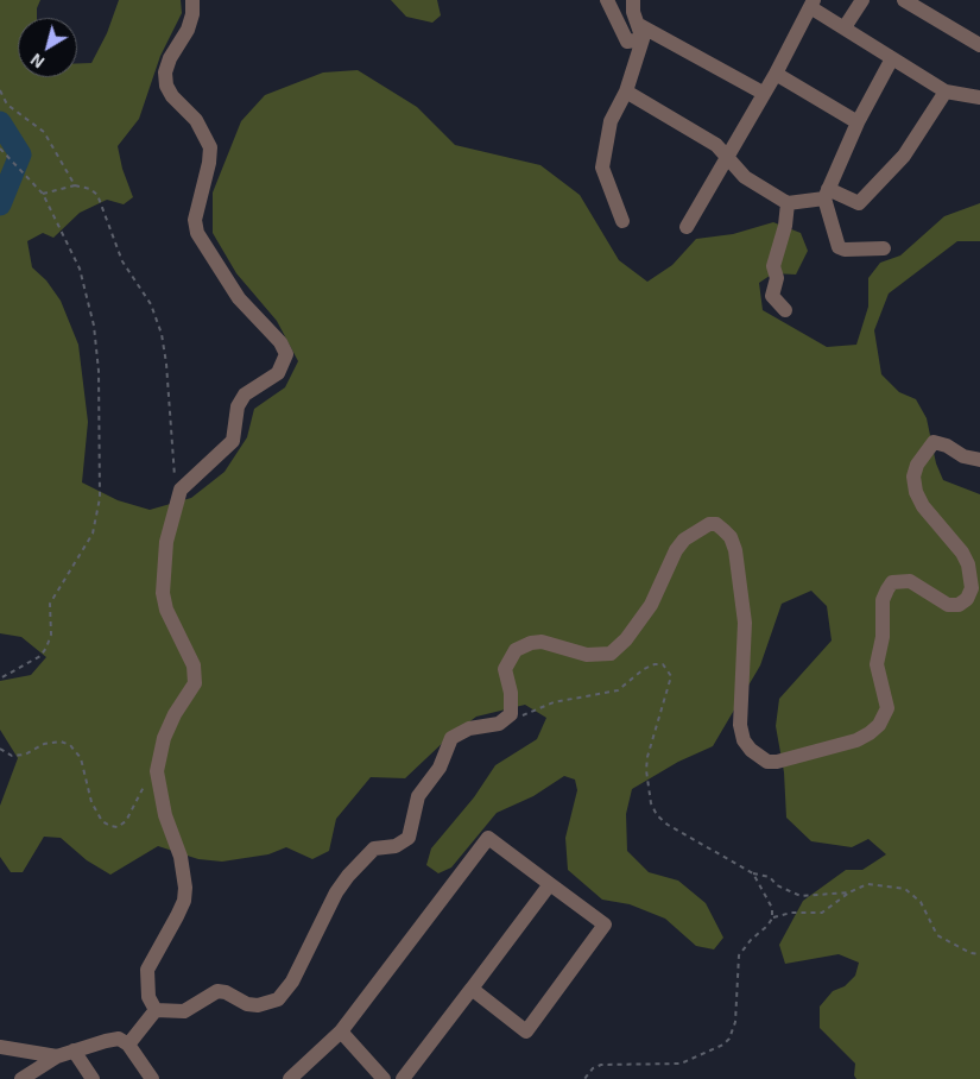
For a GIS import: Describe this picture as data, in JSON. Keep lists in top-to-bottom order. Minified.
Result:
{"north":"bottom left"}
